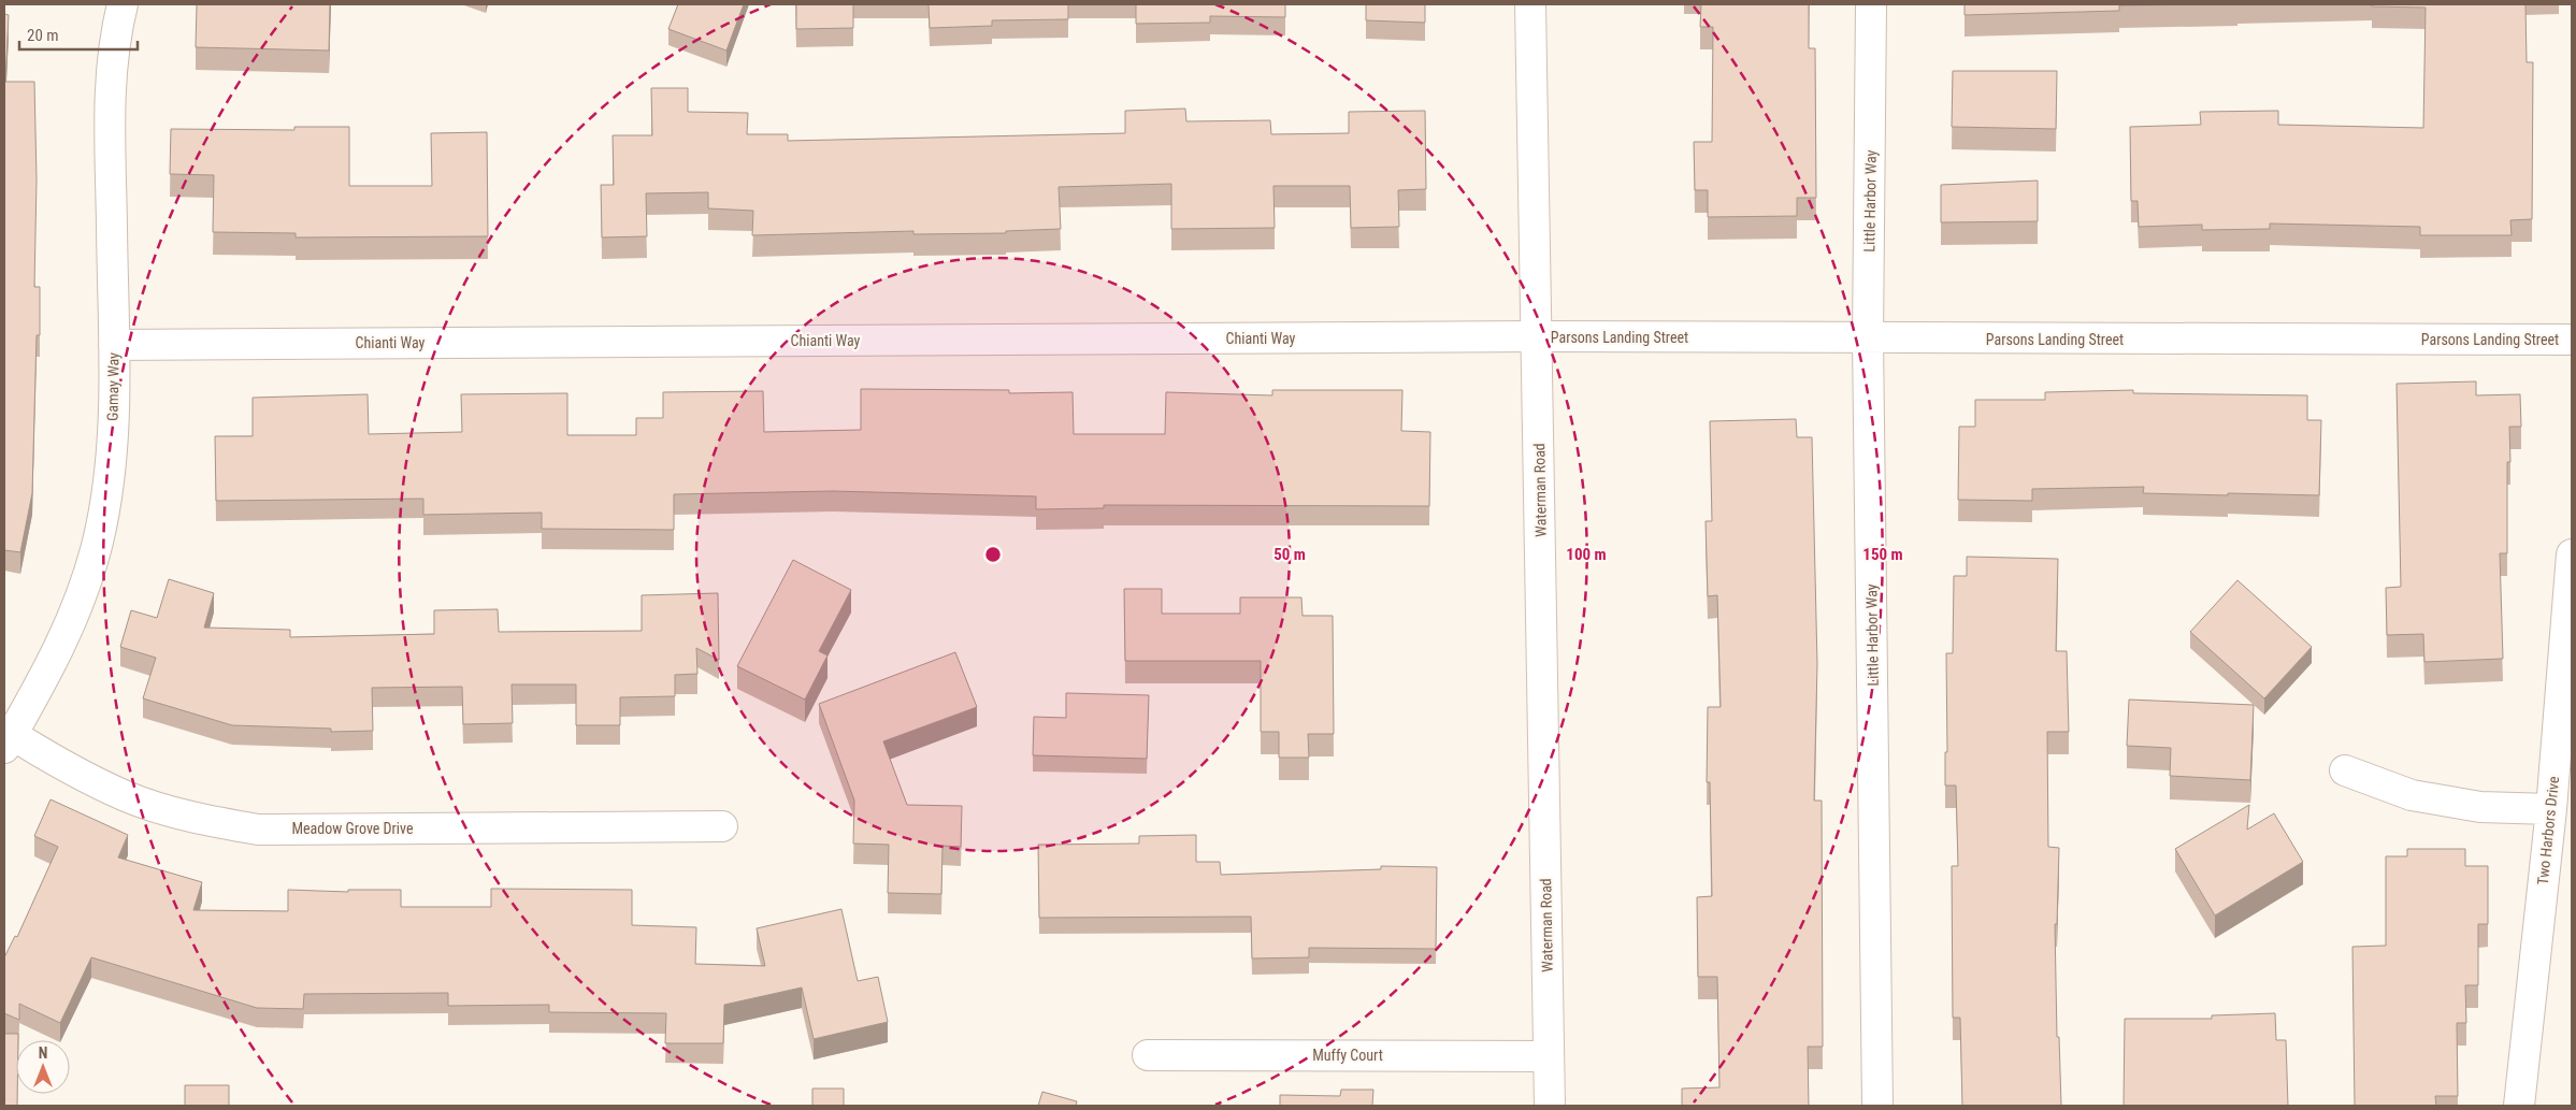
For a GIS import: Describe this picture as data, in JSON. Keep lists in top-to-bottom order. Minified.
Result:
{"streets":{"street":["Little Harbor Way","Parsons Landing Street","Chianti Way","Gamay Way","Waterman Road","Meadow Grove Drive","Two Harbors Drive","Muffy Court"]},"crossings":[["Little Harbor Way","Parsons Landing Street"],["Parsons Landing Street","Chianti Way"],["Parsons Landing Street","Waterman Road"],["Chianti Way","Gamay Way"],["Chianti Way","Waterman Road"],["Gamay Way","Meadow Grove Drive"],["Waterman Road","Muffy Court"]],"scale_bar":"20 m","north":"top","rings":["50 m","100 m","150 m"]}
